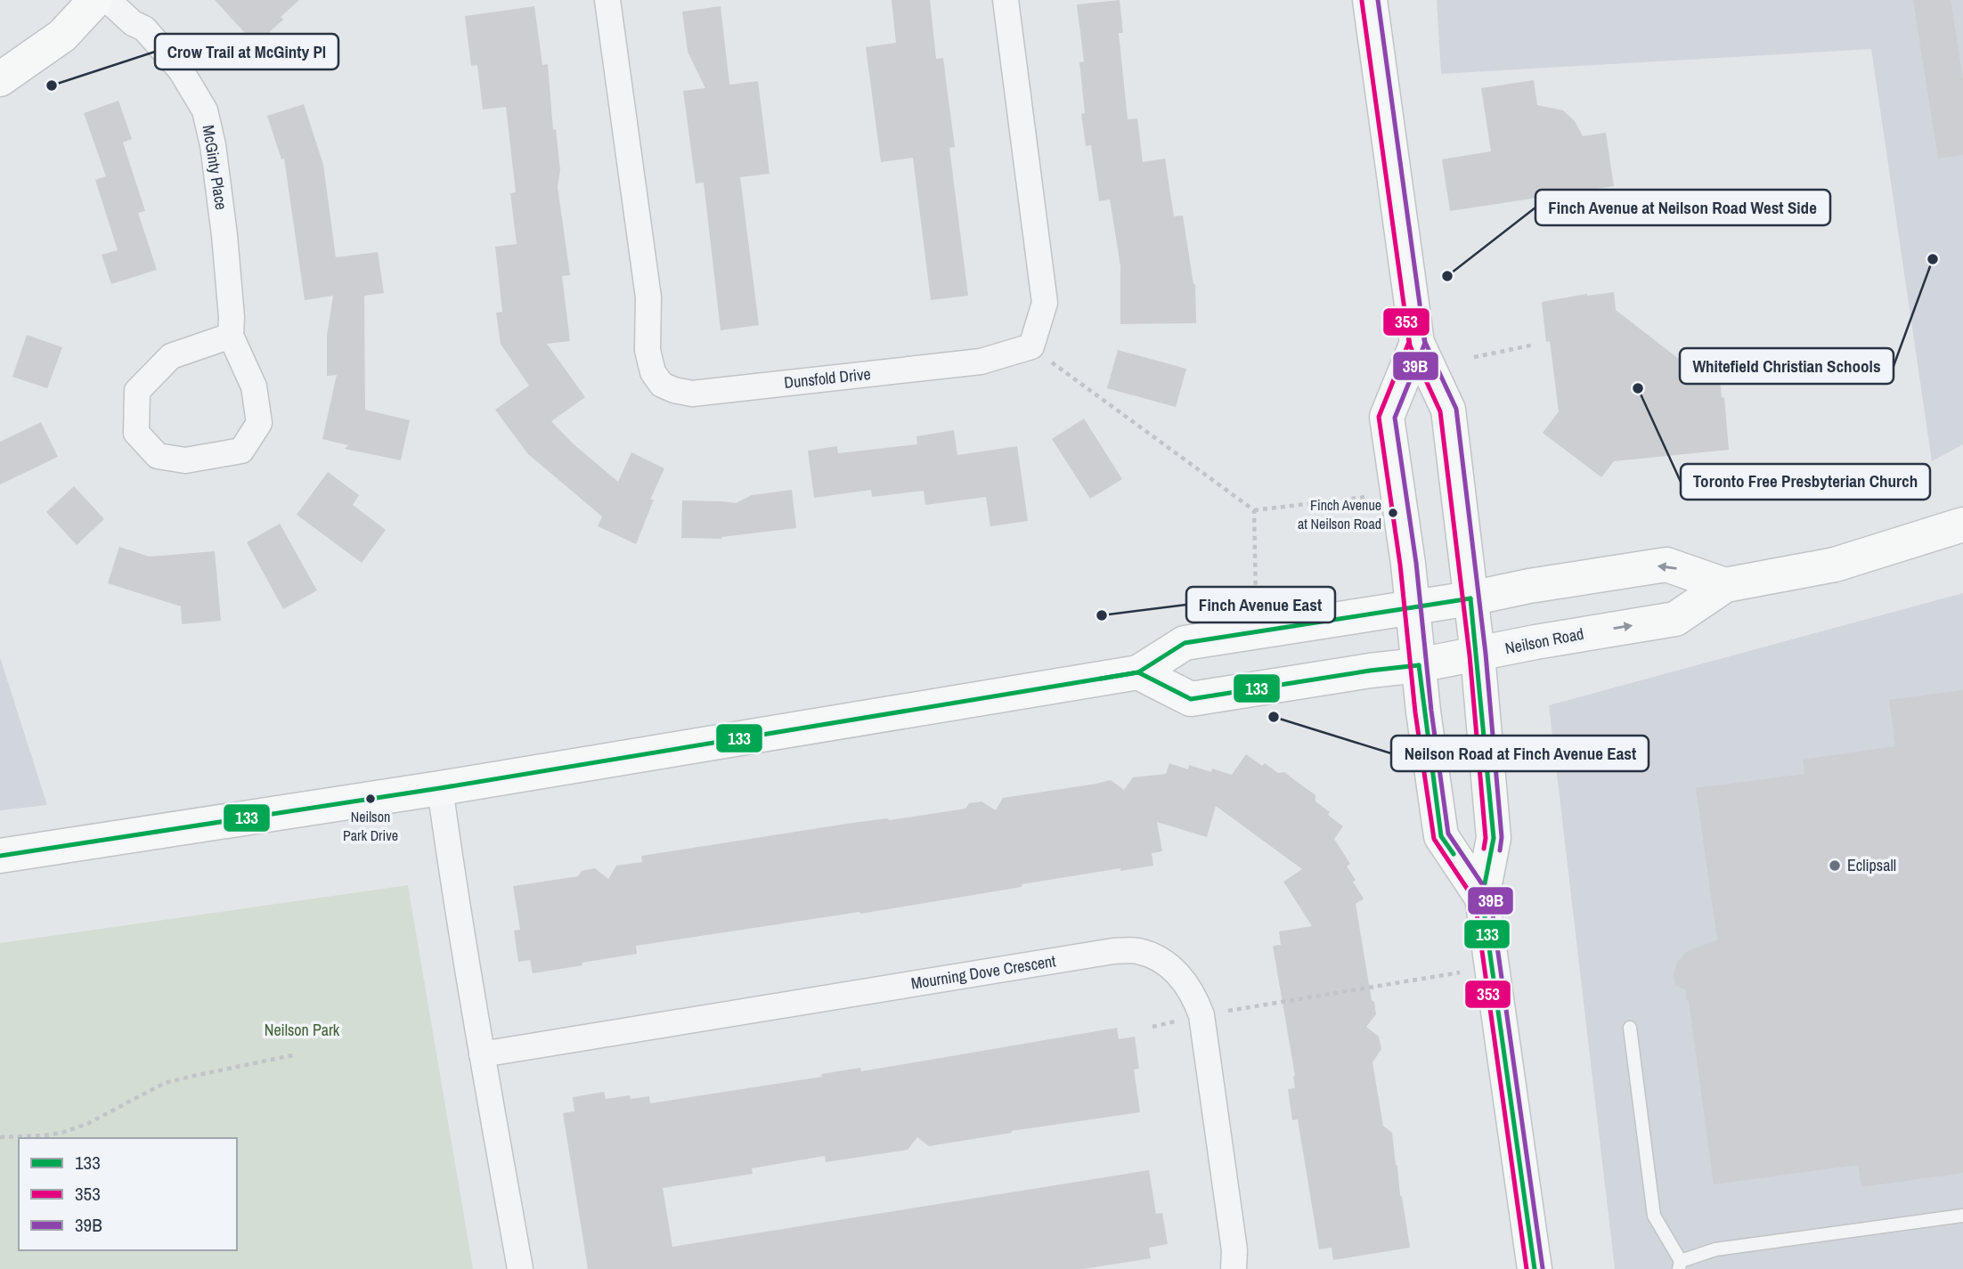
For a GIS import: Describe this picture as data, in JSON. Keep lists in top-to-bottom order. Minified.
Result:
{"streets":{"main road":["Neilson Road"],"street":["McGinty Place","Dunsfold Drive","Mourning Dove Crescent"]},"parks":["Neilson Park"],"places":["Crow Trail at McGinty Pl","Whitefield Christian Schools","Finch Avenue at Neilson Road West Side","Toronto Free Presbyterian Church","Finch Avenue at Neilson Road","Finch Avenue East","Neilson Road at Finch Avenue East","Neilson Park Drive","Eclipsall"],"lines":["transit line 39B","transit line 353","transit line 133"],"legend":["133","353","39B"]}
